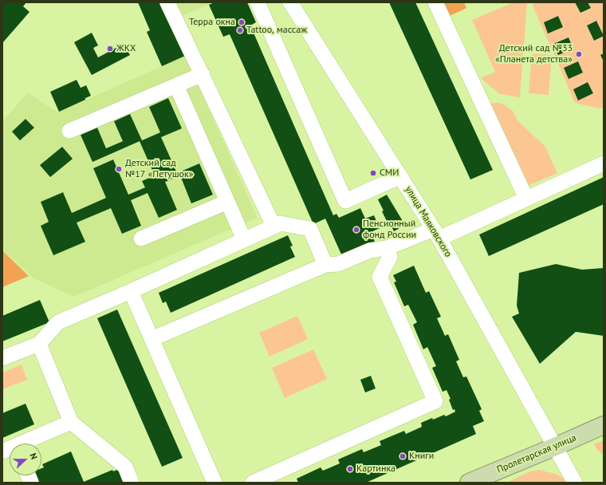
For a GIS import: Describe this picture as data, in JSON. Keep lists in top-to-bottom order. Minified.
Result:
{"streets":{"main road":["Пролетарская улица"],"street":["улица Маяковского"]},"crossings":[["улица Маяковского","Пролетарская улица"]],"places":["Терра окна","Tattoo, массаж","ЖКХ","Детский сад №33 «Планета детства»","Детский сад №17 «Петушок»","СМИ","Пенсионный фонд России","Книги","Картинка"],"north":"right"}
